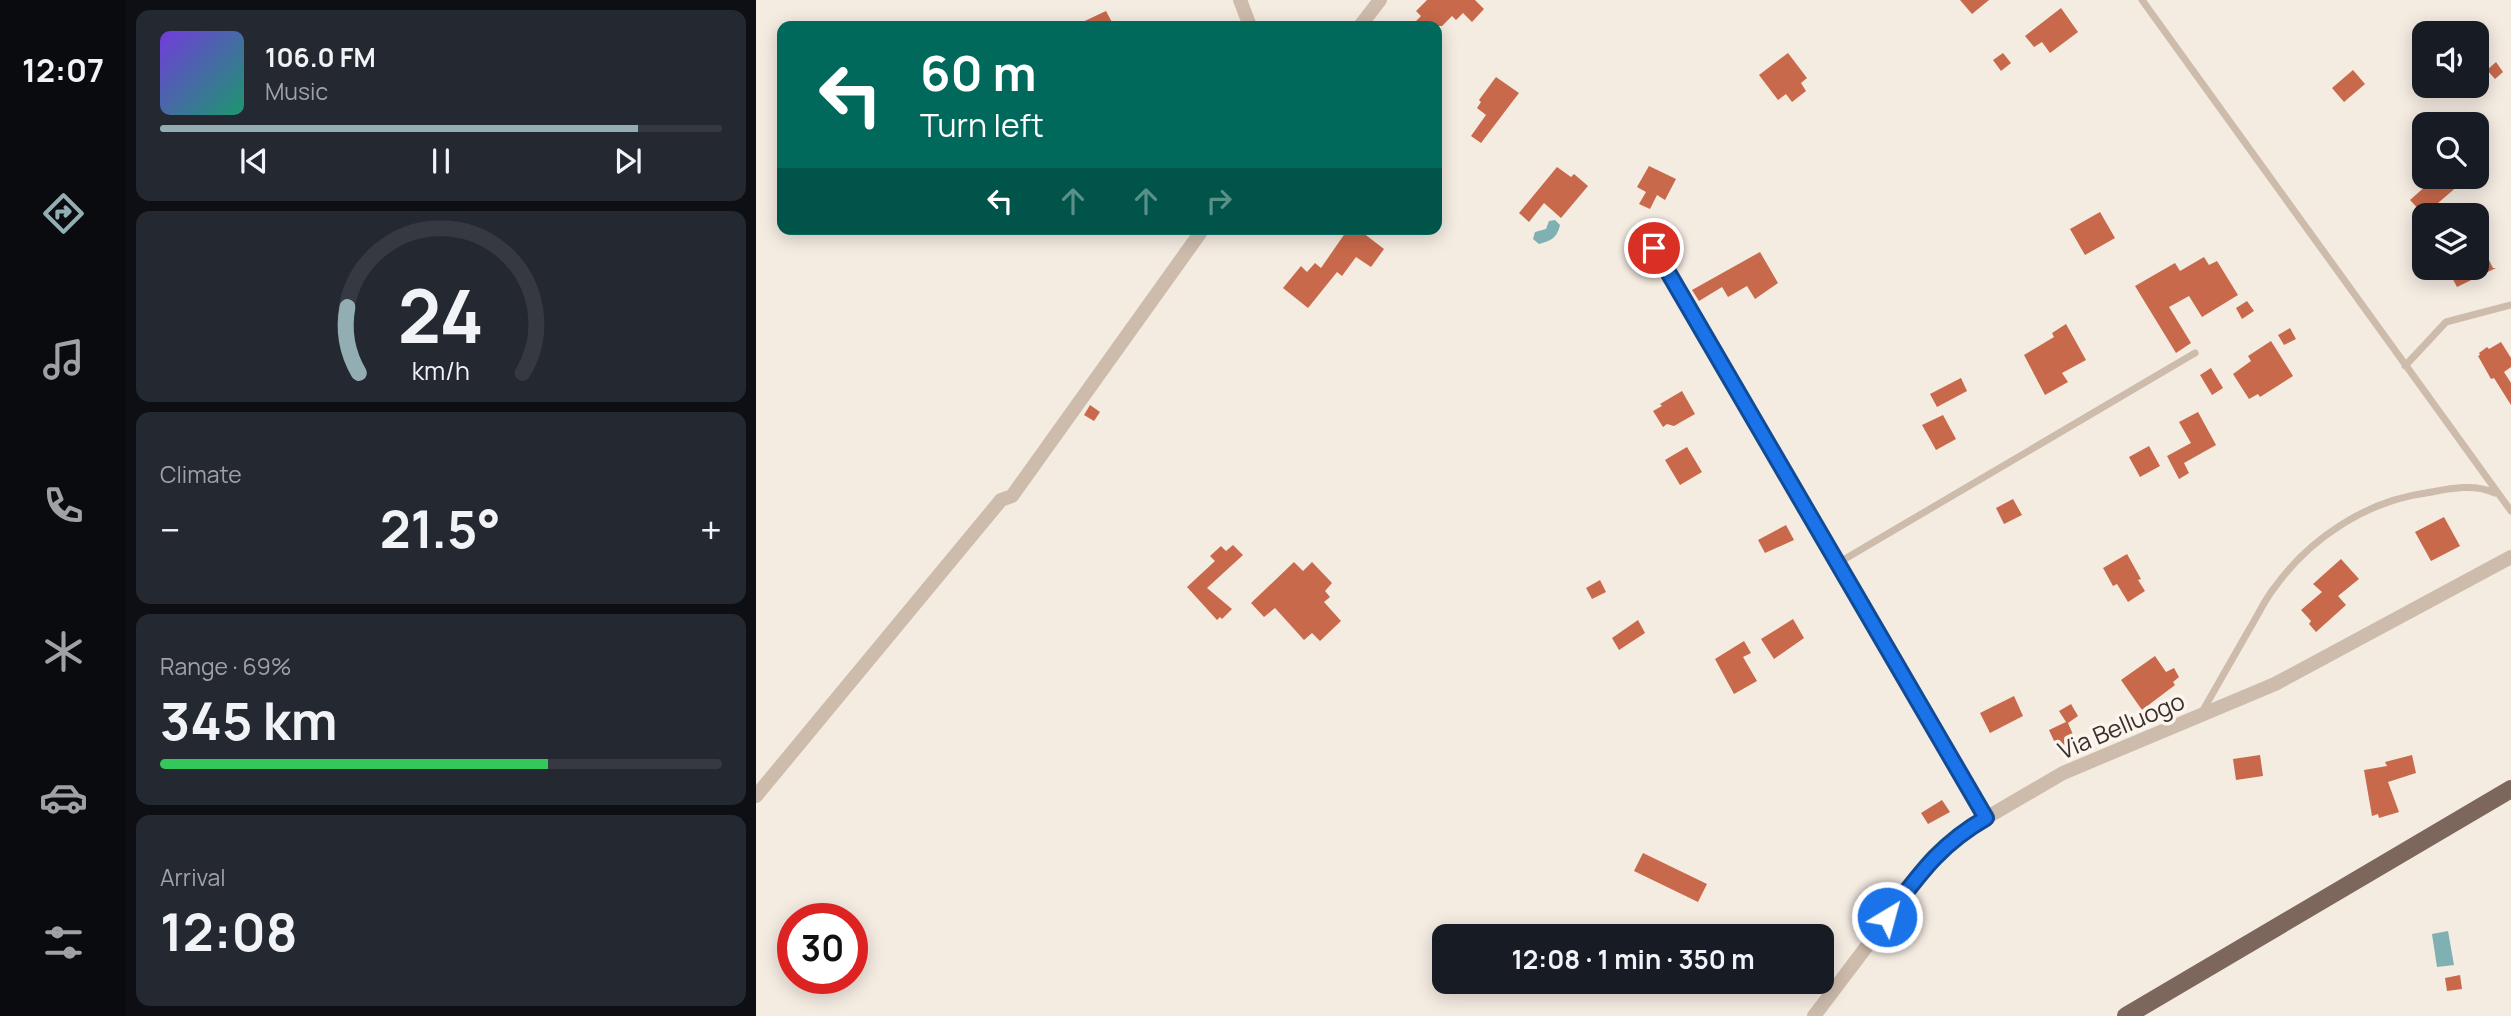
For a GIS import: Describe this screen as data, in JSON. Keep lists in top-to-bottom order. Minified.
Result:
{"streets":{"street":["Via Belluogo"]},"page":{"tabs":"12:07","turn":["60 m","Turn left"],"song":["106.0 FM","Music"],"tile":["Climate",["Range · 69%","345 km"],["Arrival","12:08"]],"heat":["−","21.5°","+"],"limit":"30","trip":"12:08 · 1 min · 350 m","gauge":["24","km/h"]}}
